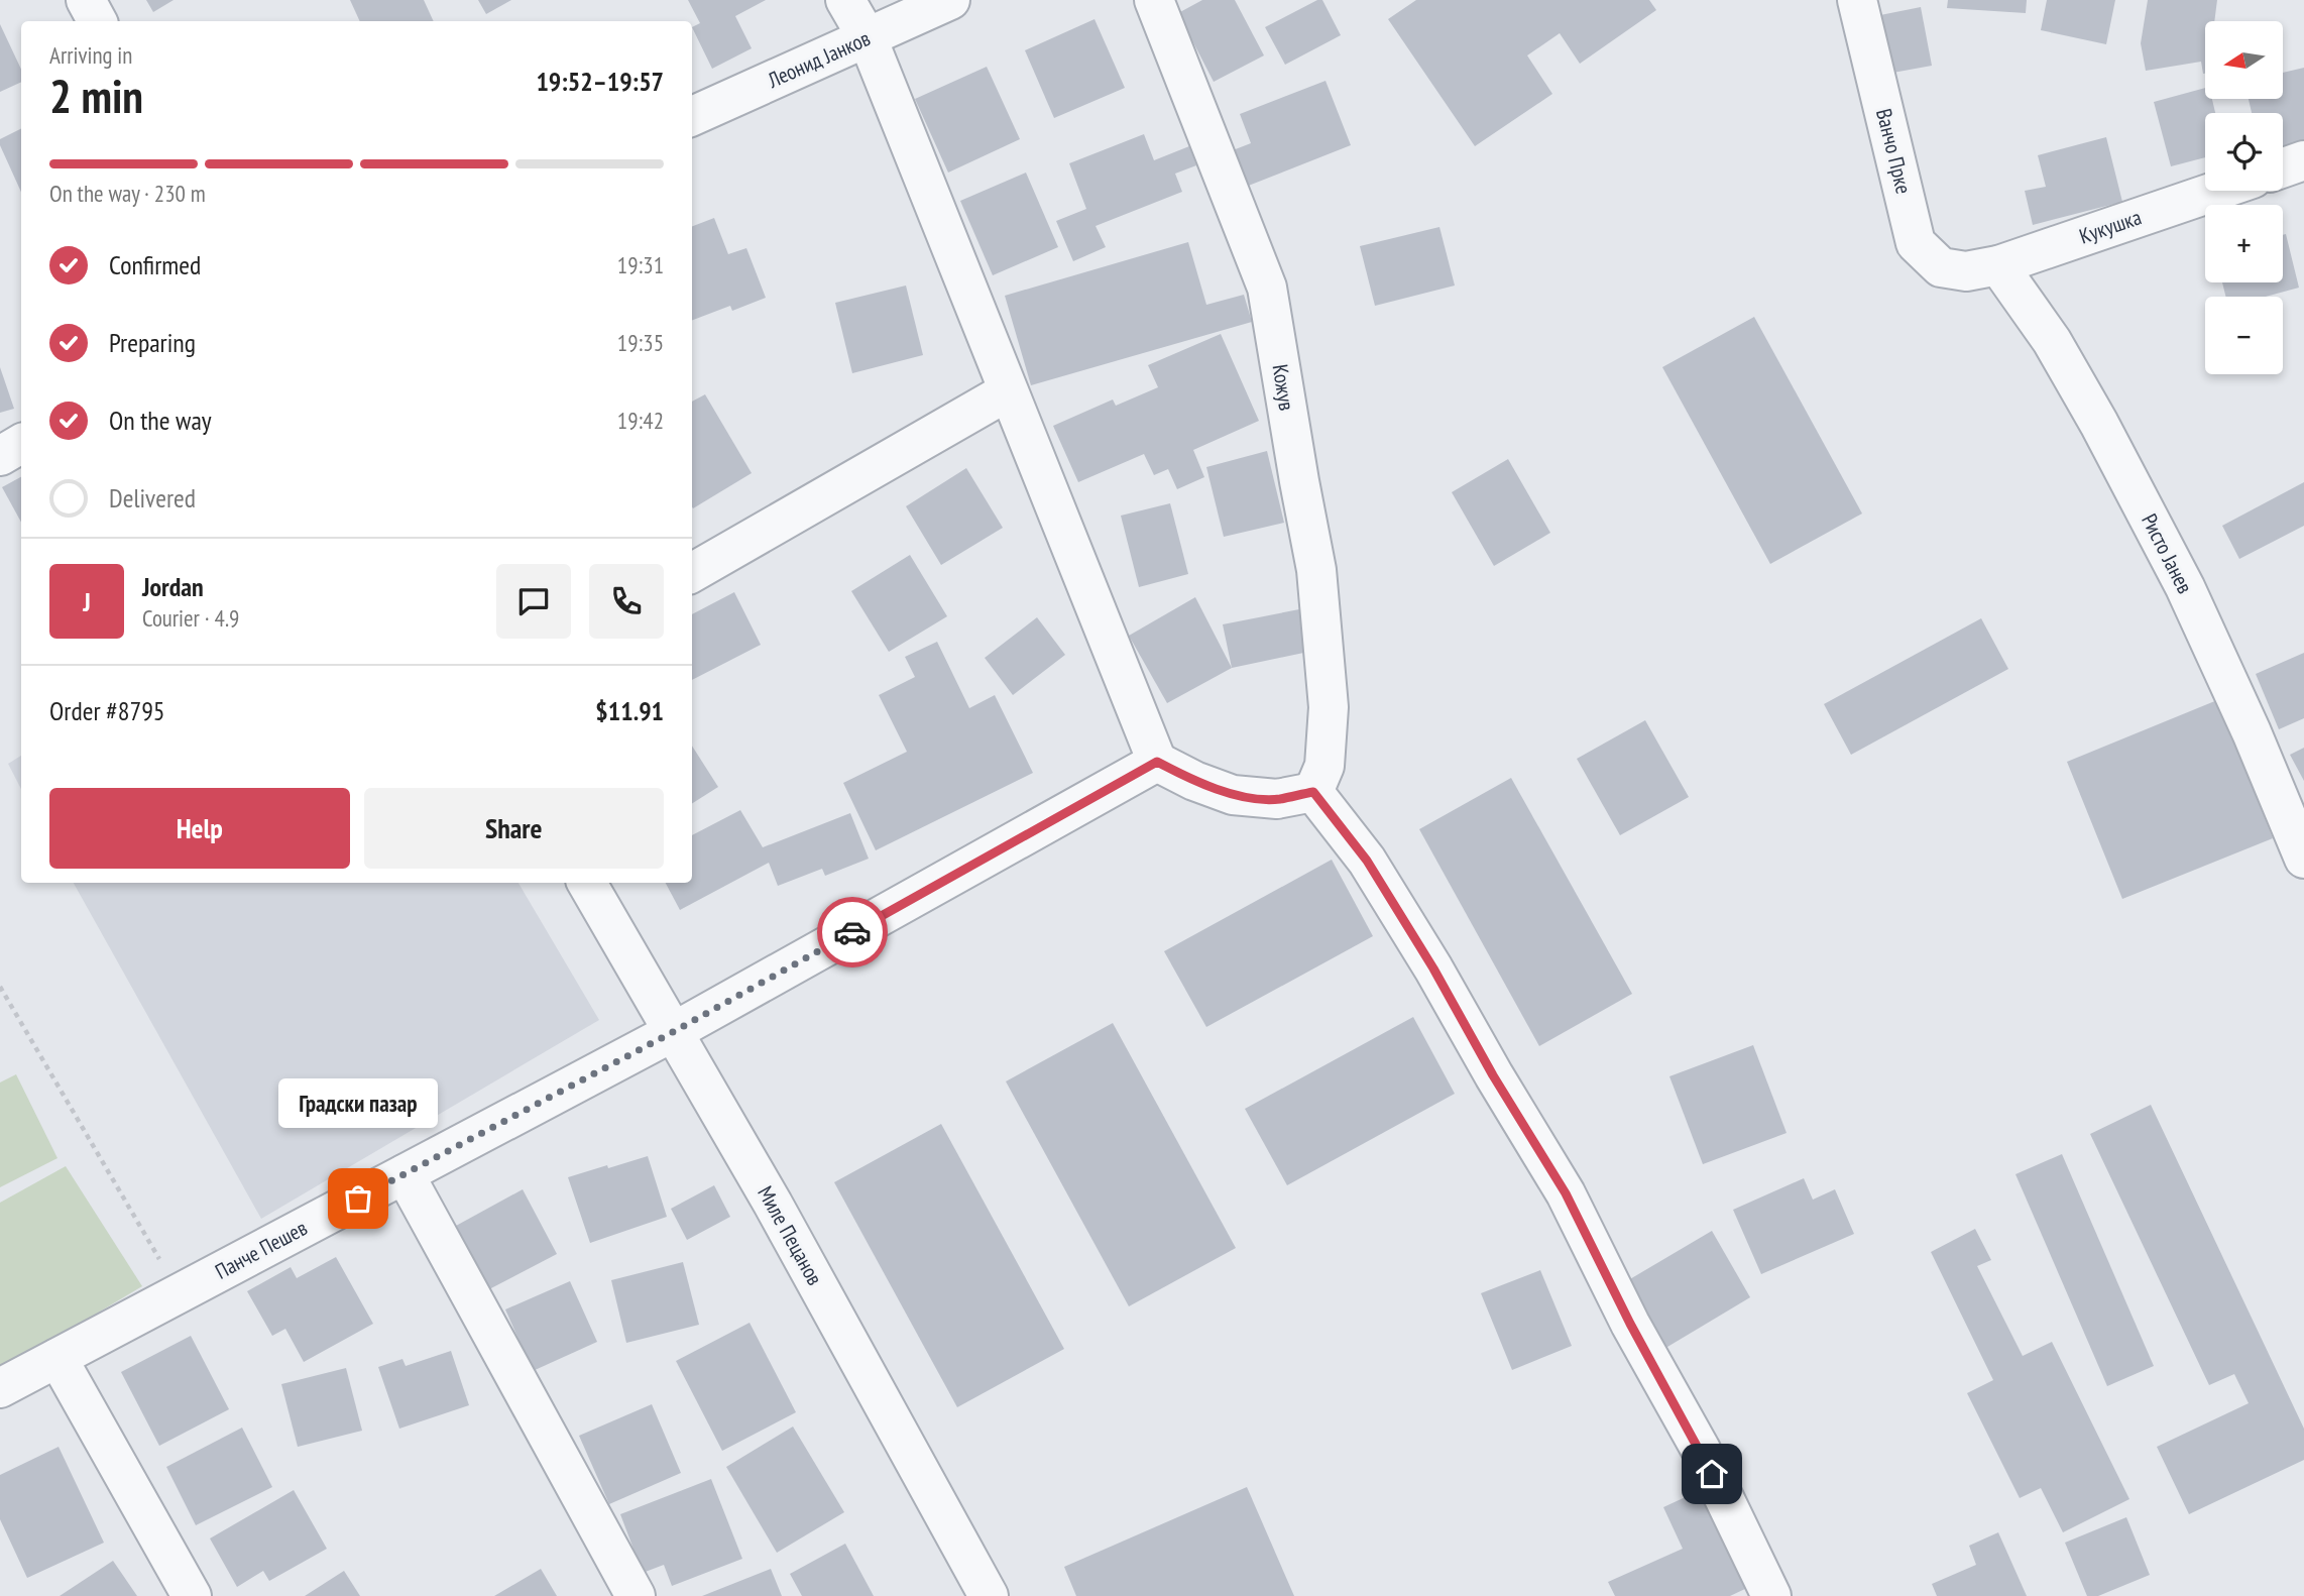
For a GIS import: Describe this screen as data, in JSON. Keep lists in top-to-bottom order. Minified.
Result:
{"streets":{"street":["Леонид Јанков","Ванчо Прке","Кукушка","Кожув","Ристо Јанев","Миле Пецанов","Панче Пешев"]},"crossings":[["Ванчо Прке","Кукушка"],["Ванчо Прке","Ристо Јанев"],["Кукушка","Ристо Јанев"],["Миле Пецанов","Панче Пешев"]],"places":["Градски пазар"],"north":"left","page":{"map_buttons":["+","−"],"heading":["2 min","Arriving in","19:52–19:57"],"panel":["Jordan","Courier · 4.9","Order #8795","$11.91"],"bar":"On the way · 230 m","list":[["Confirmed","19:31"],["Preparing","19:35"],["On the way","19:42"],"Delivered"],"round":"J","buttons":["Help","Share"],"bubble":"Градски пазар"}}
